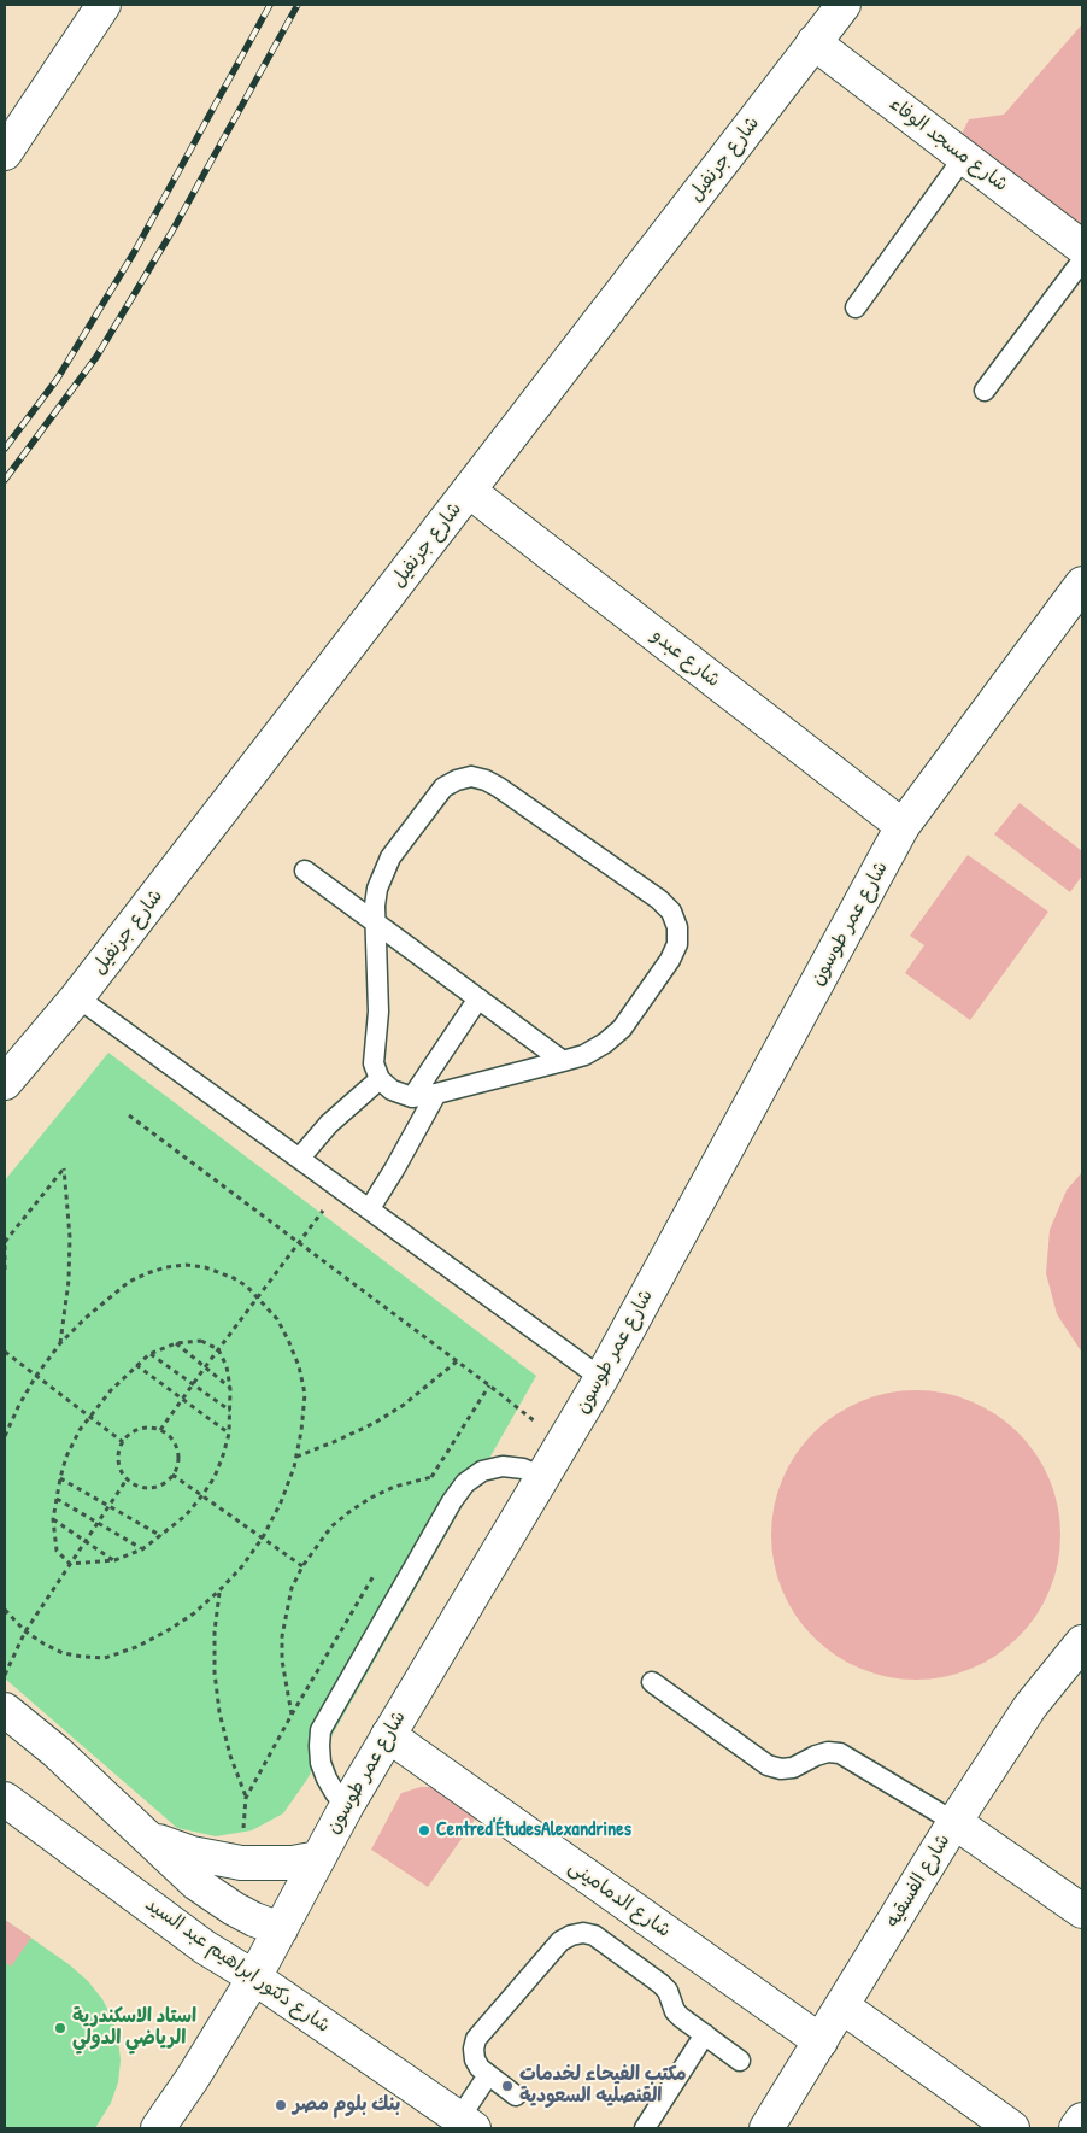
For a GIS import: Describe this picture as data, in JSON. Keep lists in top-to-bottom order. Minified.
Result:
{"streets":{"street":["شارع مسجد الوفاء","شارع جرنفيل","شارع عبدو","شارع عمر طوسون","شارع الفسقيه","شارع الدمامينى","شارع دكتور ابراهيم عبد السيد"]},"crossings":[["شارع مسجد الوفاء","شارع جرنفيل"],["شارع جرنفيل","شارع عبدو"],["شارع عبدو","شارع عمر طوسون"],["شارع عمر طوسون","شارع الدمامينى"],["شارع عمر طوسون","شارع دكتور ابراهيم عبد السيد"],["شارع الفسقيه","شارع الدمامينى"]],"places":["Centred'ÉtudesAlexandrines","استاد الاسكندرية الرياضي الدولي","مكتب الفيحاء لخدمات القنصليه السعودية","بنك بلوم مصر"]}
